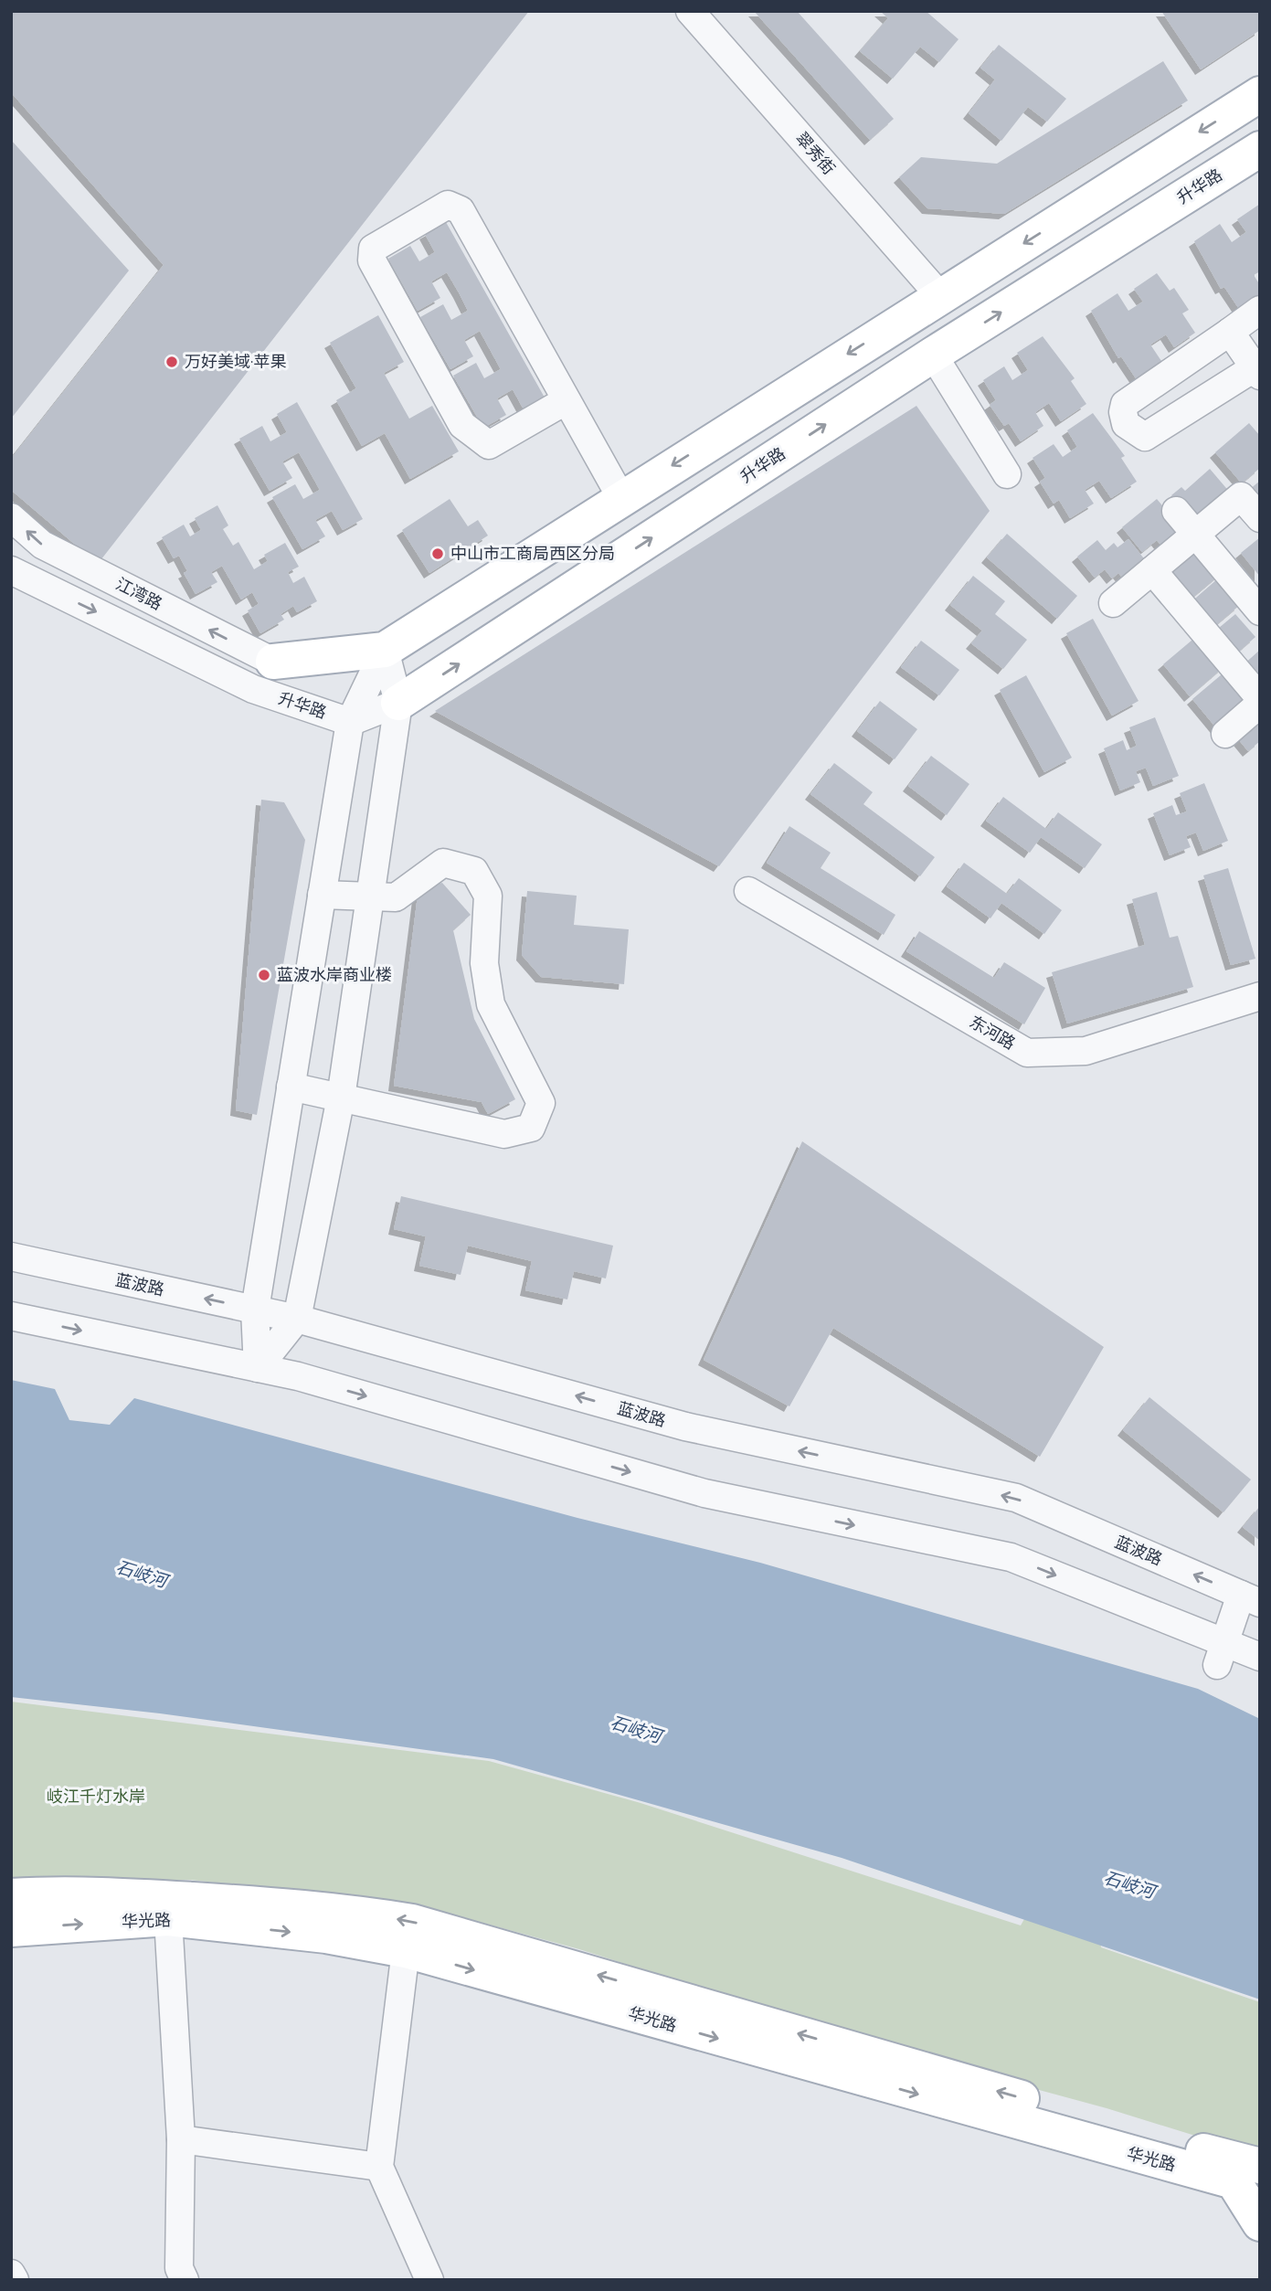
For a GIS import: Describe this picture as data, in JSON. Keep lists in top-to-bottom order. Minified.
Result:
{"streets":{"main road":["升华路","华光路"],"street":["翠秀街","江湾路","东河路","蓝波路"]},"crossings":[["升华路","江湾路"]],"water":["石岐河"],"parks":["岐江千灯水岸"],"places":["万好美域·苹果","中山市工商局西区分局","蓝波水岸商业楼"]}
